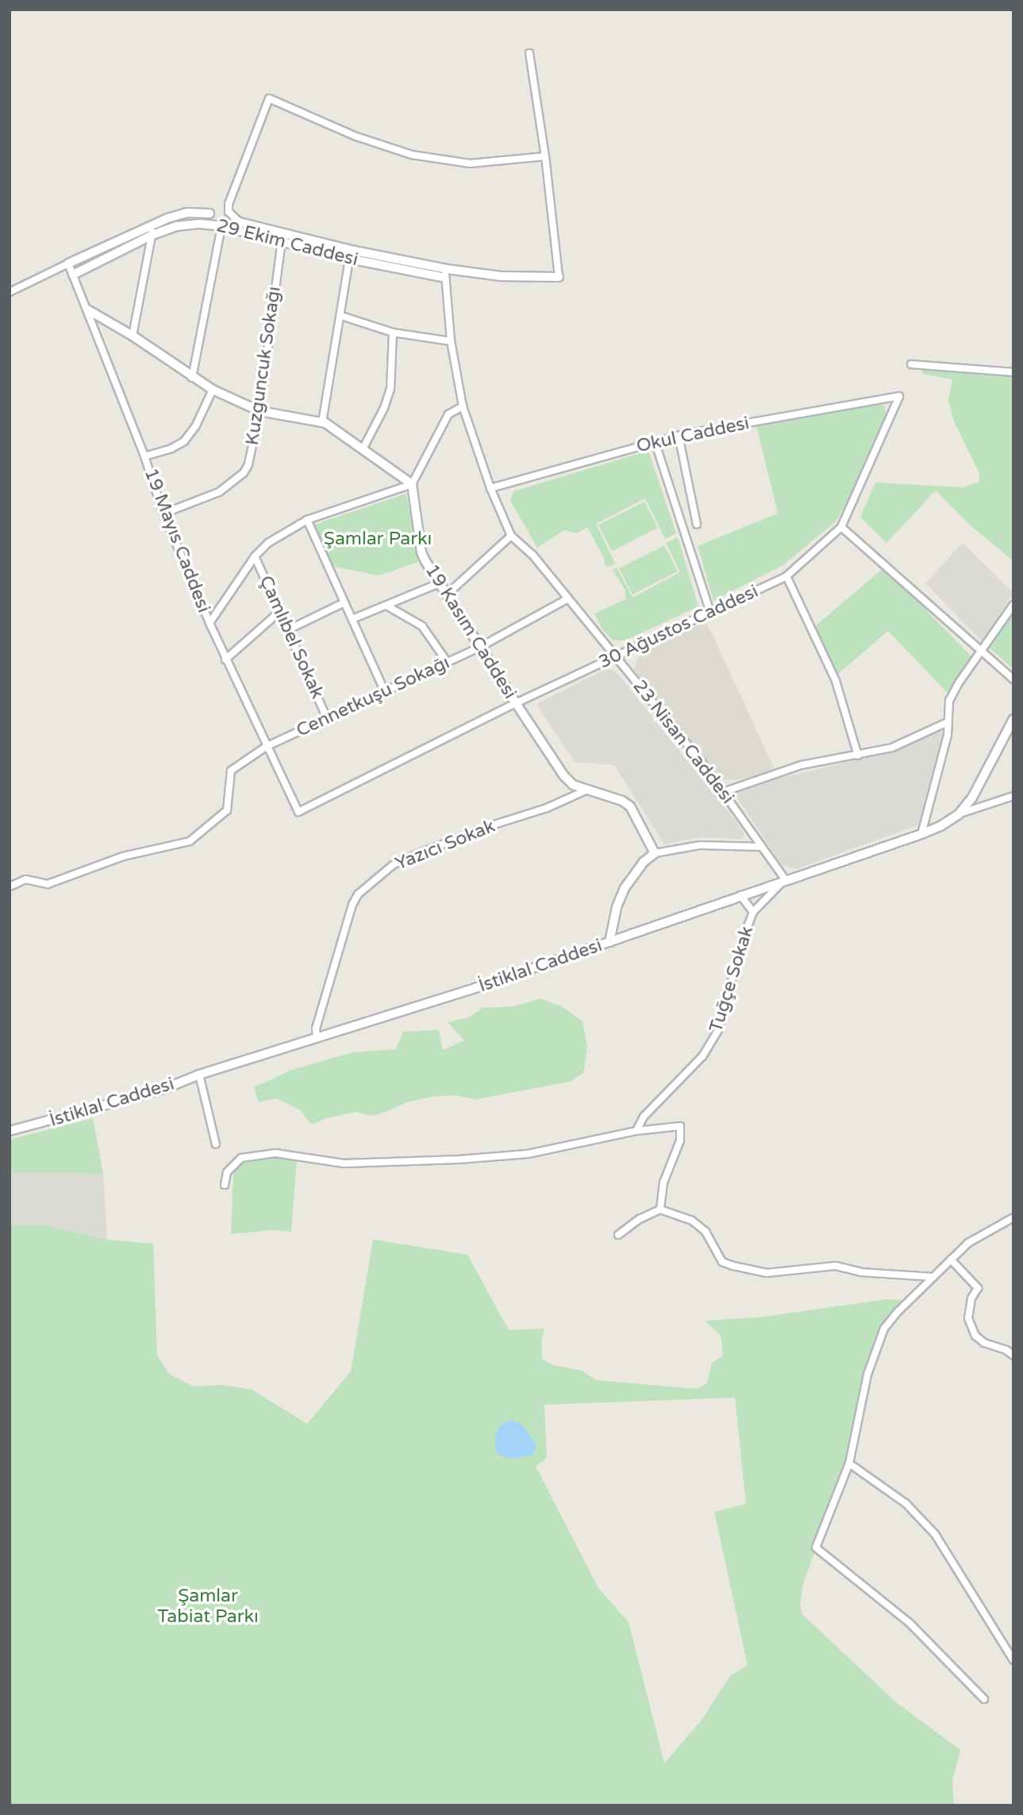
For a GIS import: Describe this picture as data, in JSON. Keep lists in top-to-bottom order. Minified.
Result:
{"streets":{"street":["29 Ekim Caddesi","Kuzguncuk Sokağı","Okul Caddesi","19 Mayıs Caddesi","30 Ağustos Caddesi","19 Kasım Caddesi","Çamlıbel Sokak","Cennetkuşu Sokağı","23 Nisan Caddesi","Yazıcı Sokak","İstiklal Caddesi","Tuğçe Sokak"]},"crossings":[["29 Ekim Caddesi","Kuzguncuk Sokağı"],["29 Ekim Caddesi","19 Mayıs Caddesi"],["29 Ekim Caddesi","23 Nisan Caddesi"],["Kuzguncuk Sokağı","19 Mayıs Caddesi"],["Okul Caddesi","30 Ağustos Caddesi"],["Okul Caddesi","23 Nisan Caddesi"],["19 Mayıs Caddesi","30 Ağustos Caddesi"],["19 Mayıs Caddesi","Cennetkuşu Sokağı"],["30 Ağustos Caddesi","19 Kasım Caddesi"],["30 Ağustos Caddesi","23 Nisan Caddesi"],["19 Kasım Caddesi","Cennetkuşu Sokağı"],["19 Kasım Caddesi","Yazıcı Sokak"],["Çamlıbel Sokak","Cennetkuşu Sokağı"],["Cennetkuşu Sokağı","23 Nisan Caddesi"],["23 Nisan Caddesi","İstiklal Caddesi"],["23 Nisan Caddesi","Tuğçe Sokak"],["Yazıcı Sokak","İstiklal Caddesi"],["İstiklal Caddesi","Tuğçe Sokak"]],"parks":["Şamlar Parkı","Şamlar Tabiat Parkı"]}
